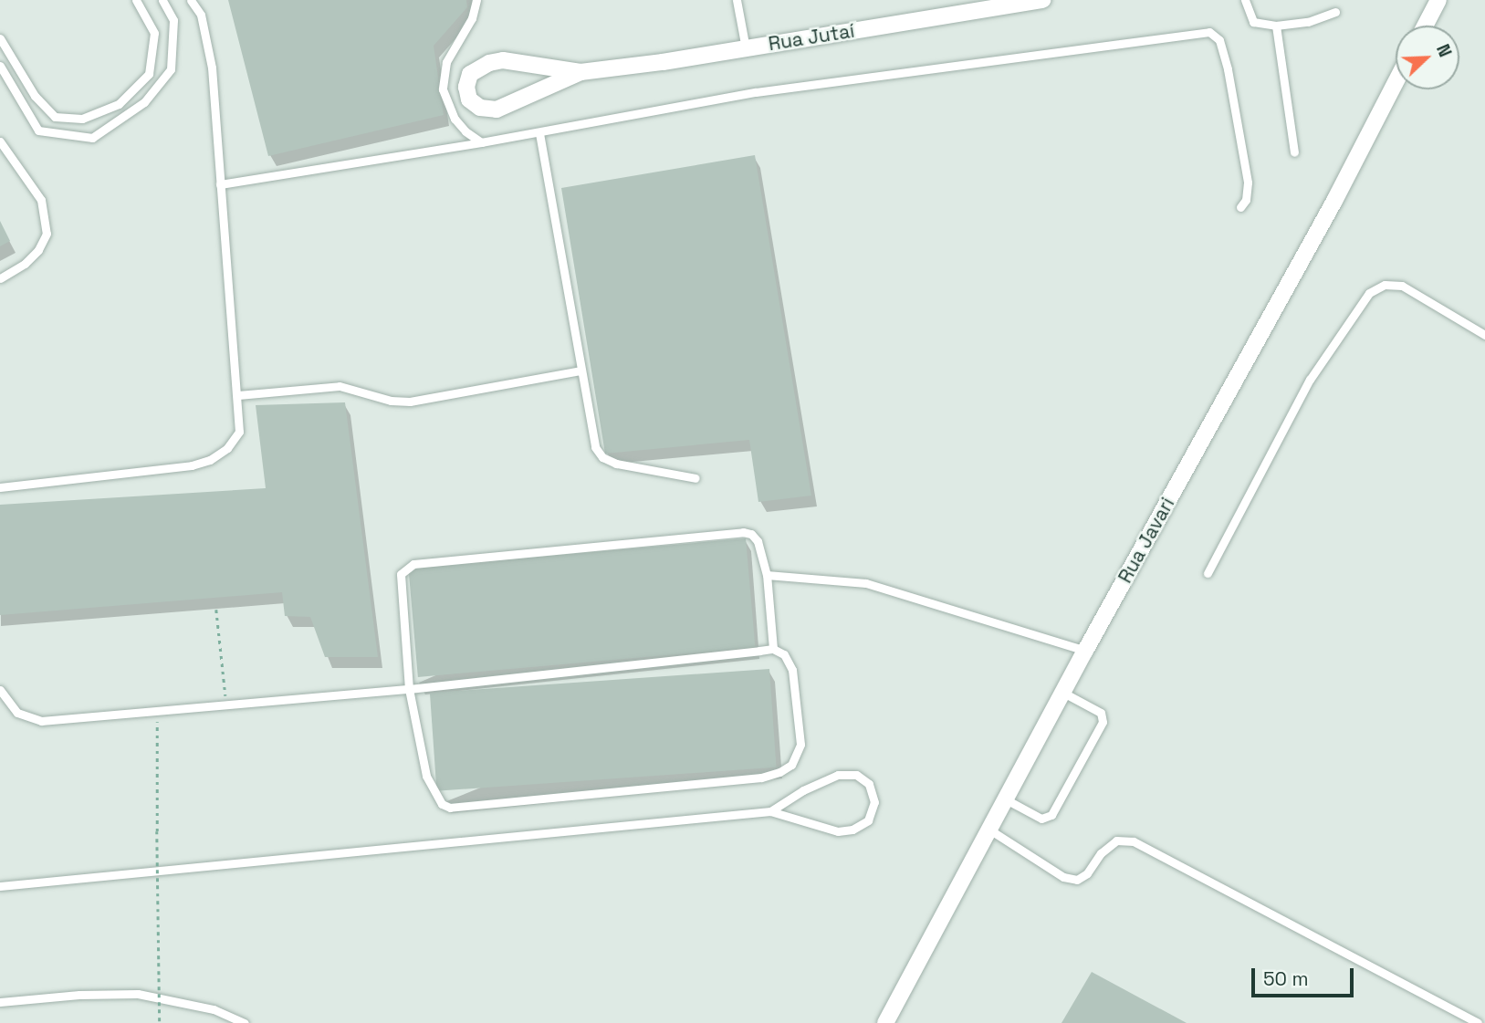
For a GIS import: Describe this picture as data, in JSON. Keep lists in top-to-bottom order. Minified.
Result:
{"streets":{"street":["Rua Jutaí","Rua Javari"]},"scale_bar":"50 m","north":"top right"}
